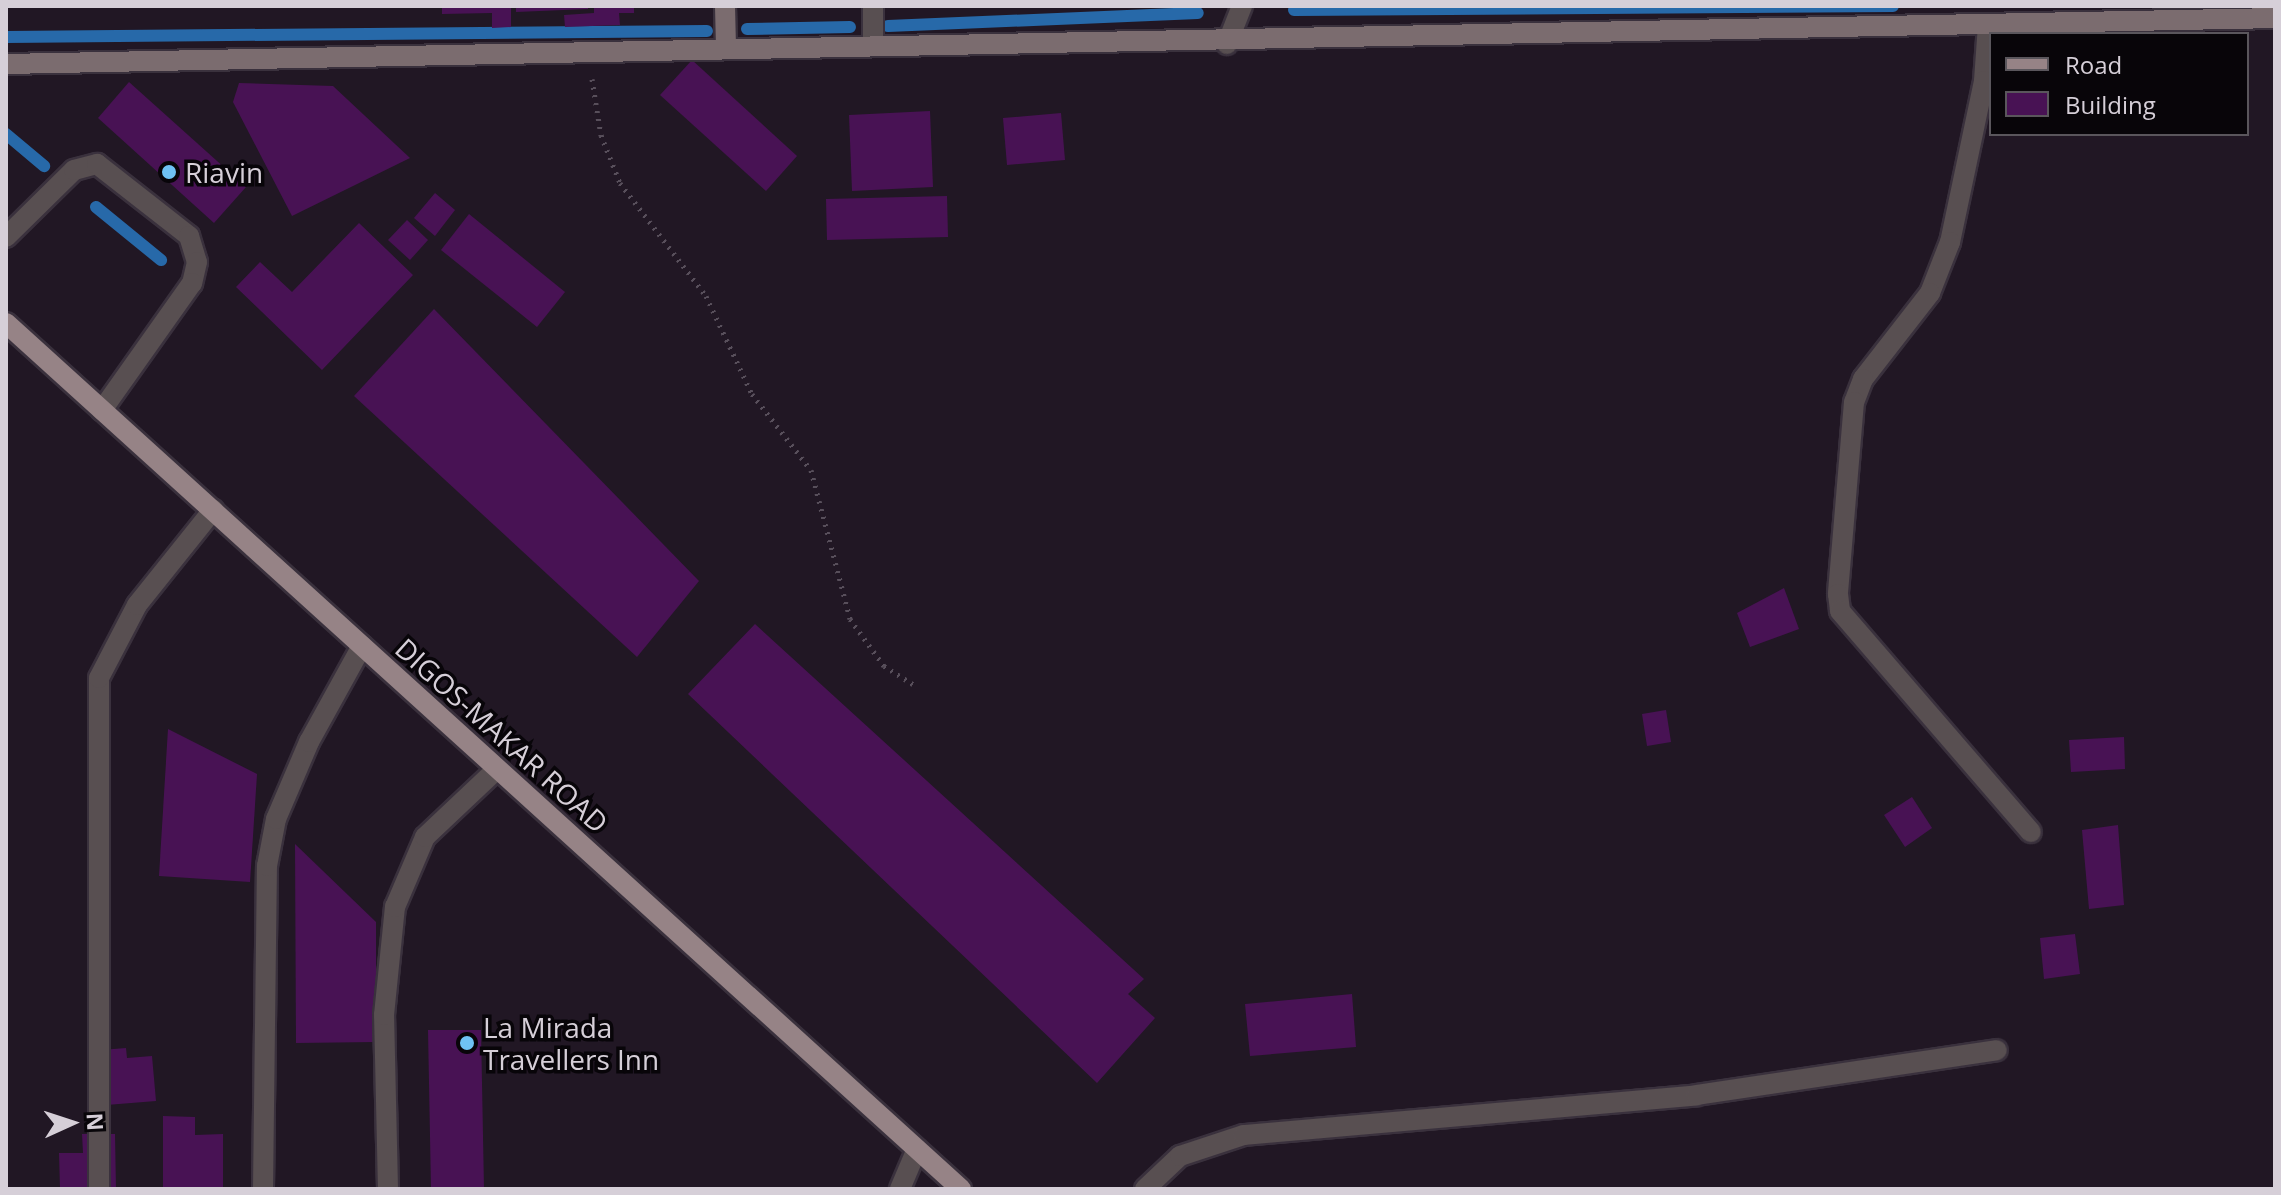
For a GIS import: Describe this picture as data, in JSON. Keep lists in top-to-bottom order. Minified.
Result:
{"streets":{"main road":["DIGOS-MAKAR ROAD"]},"places":["Riavin","La Mirada Travellers Inn"],"legend":["Road","Building"],"north":"right"}
